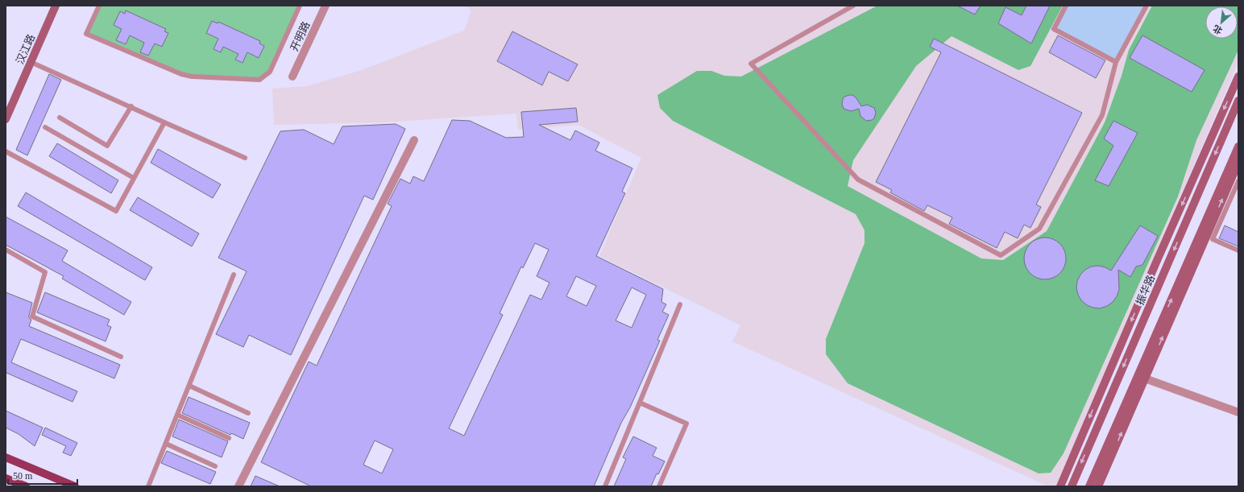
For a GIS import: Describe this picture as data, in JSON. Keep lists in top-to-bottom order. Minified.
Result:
{"streets":{"main road":["汉江路","振华路"],"street":["开明路"]},"scale_bar":"50 m","north":"bottom left"}
